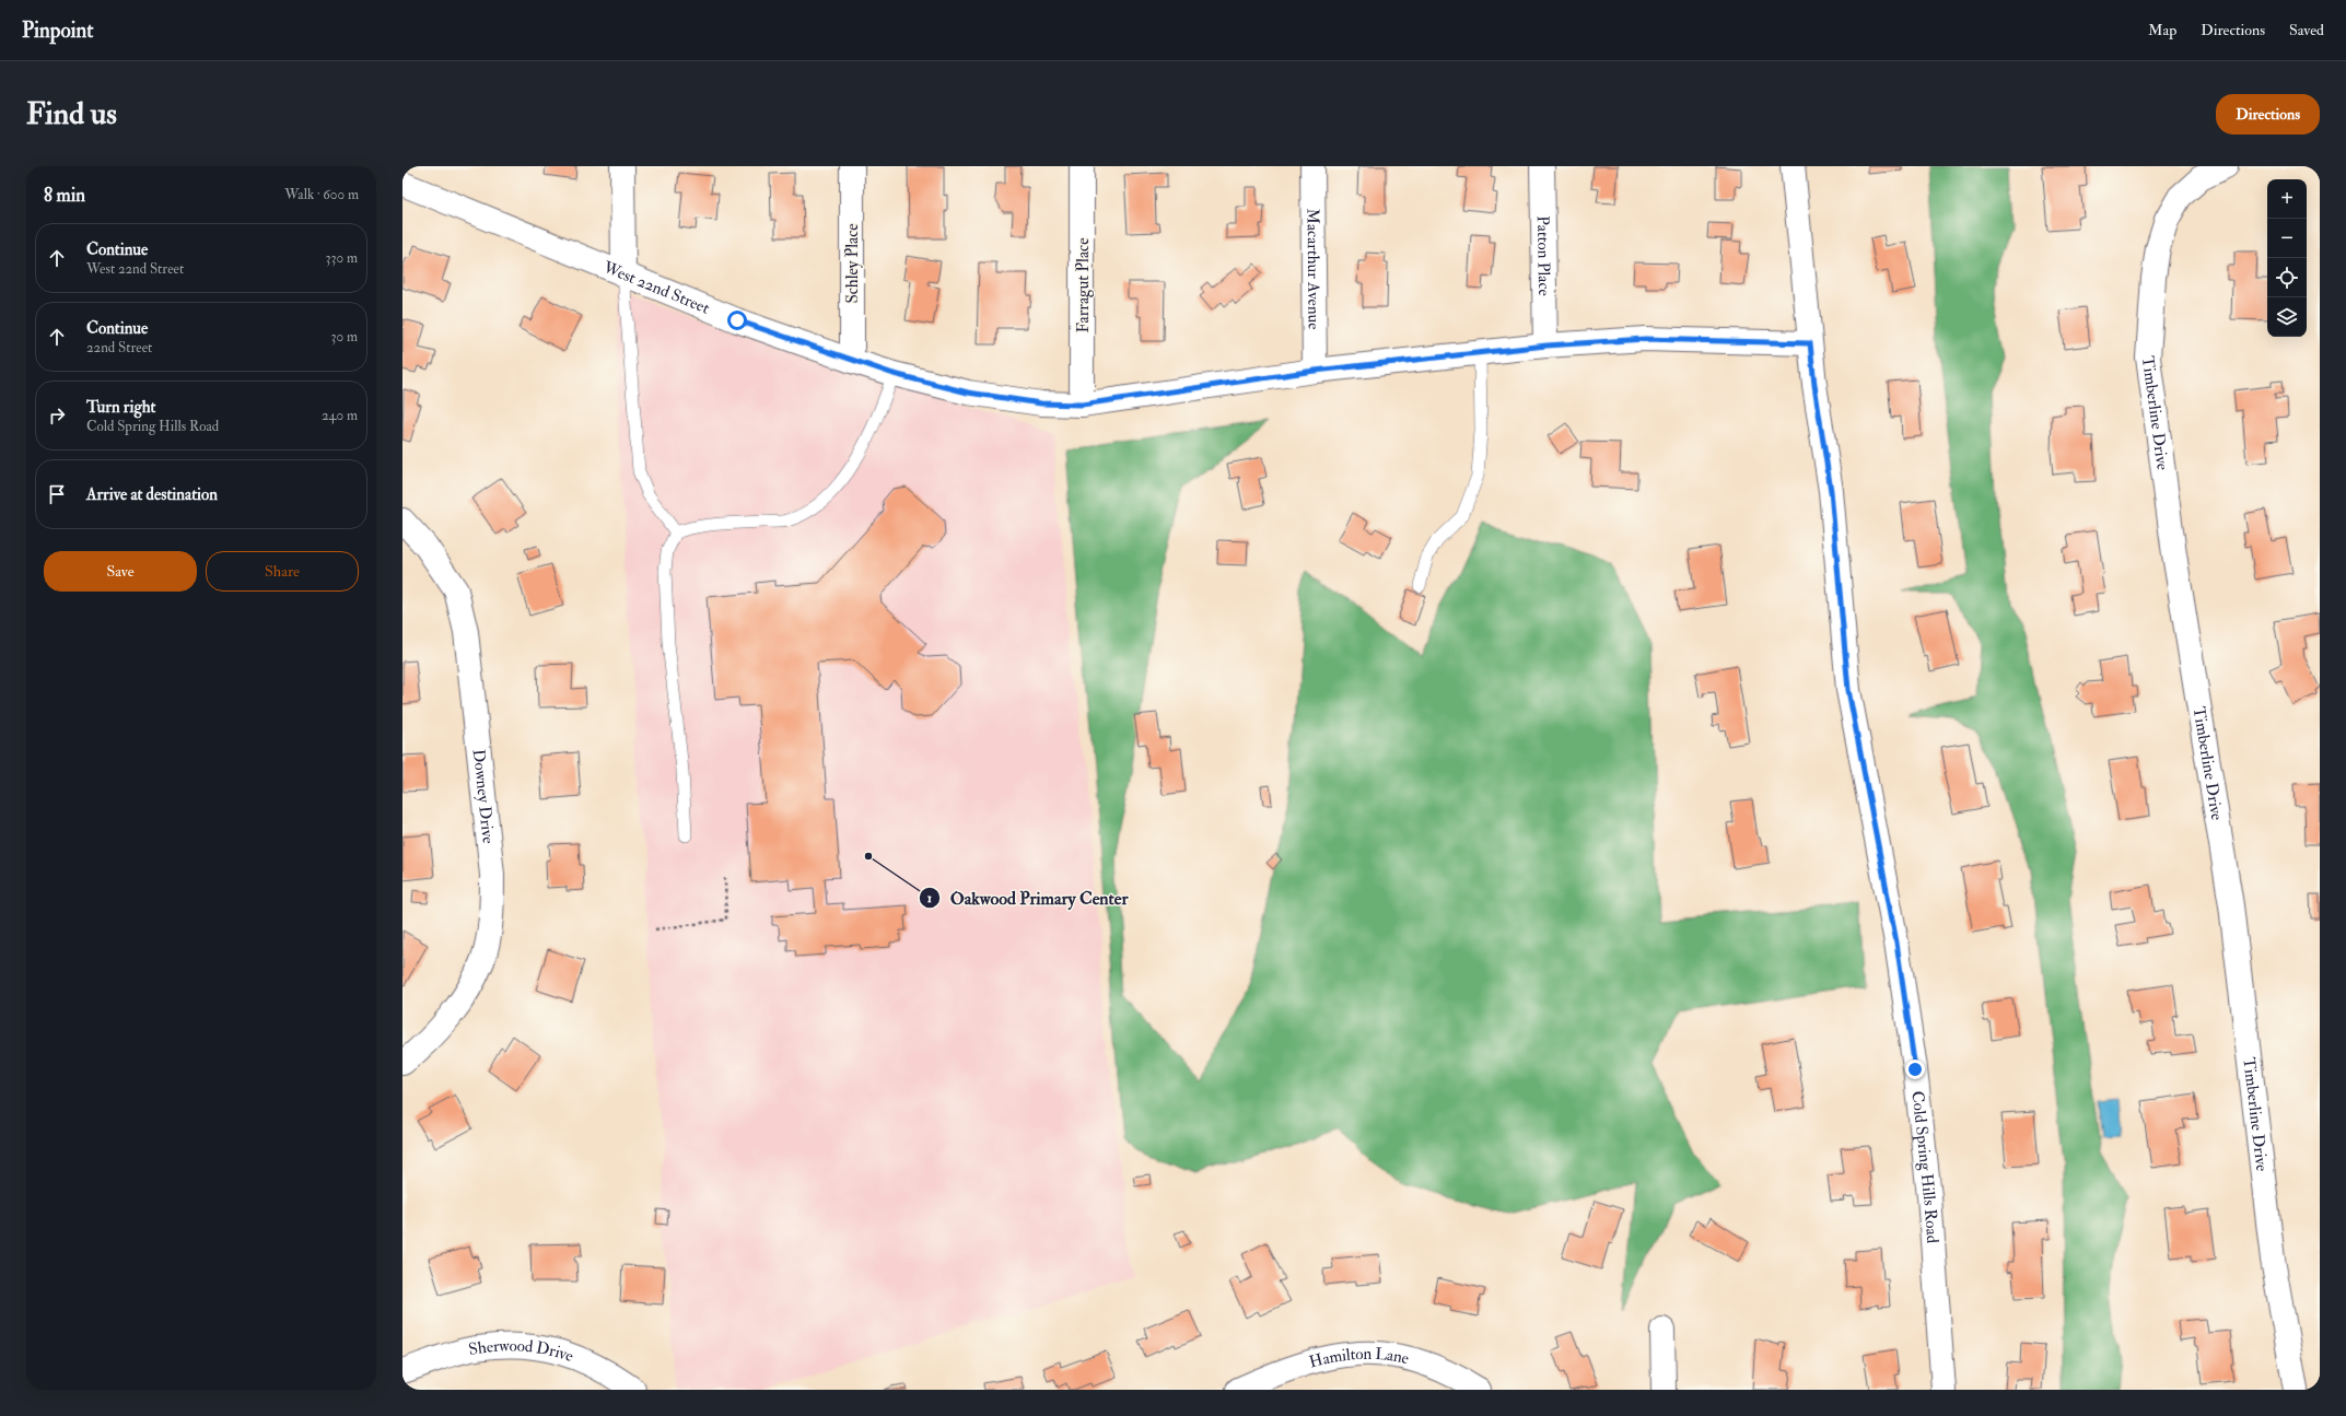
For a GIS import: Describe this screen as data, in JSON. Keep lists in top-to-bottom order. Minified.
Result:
{"streets":{"street":["Patton Place","Schley Place","Macarthur Avenue","Farragut Place","West 22nd Street","Timberline Drive","Downey Drive","Cold Spring Hills Road","Sherwood Drive","Hamilton Lane"]},"crossings":[["Patton Place","West 22nd Street"],["Schley Place","West 22nd Street"],["Macarthur Avenue","West 22nd Street"],["Farragut Place","West 22nd Street"],["West 22nd Street","Cold Spring Hills Road"]],"places":["Oakwood Primary Center"],"page":{"header":"Pinpoint","nav":["Map","Directions","Saved"],"buttons":["Directions",["Save","Share"]],"title":"Find us","heading":["8 min","Walk · 600 m"],"map_buttons":["+","−"],"list":[["Continue","West 22nd Street","330 m"],["Continue","22nd Street","30 m"],["Turn right","Cold Spring Hills Road","240 m"],"Arrive at destination"]}}
